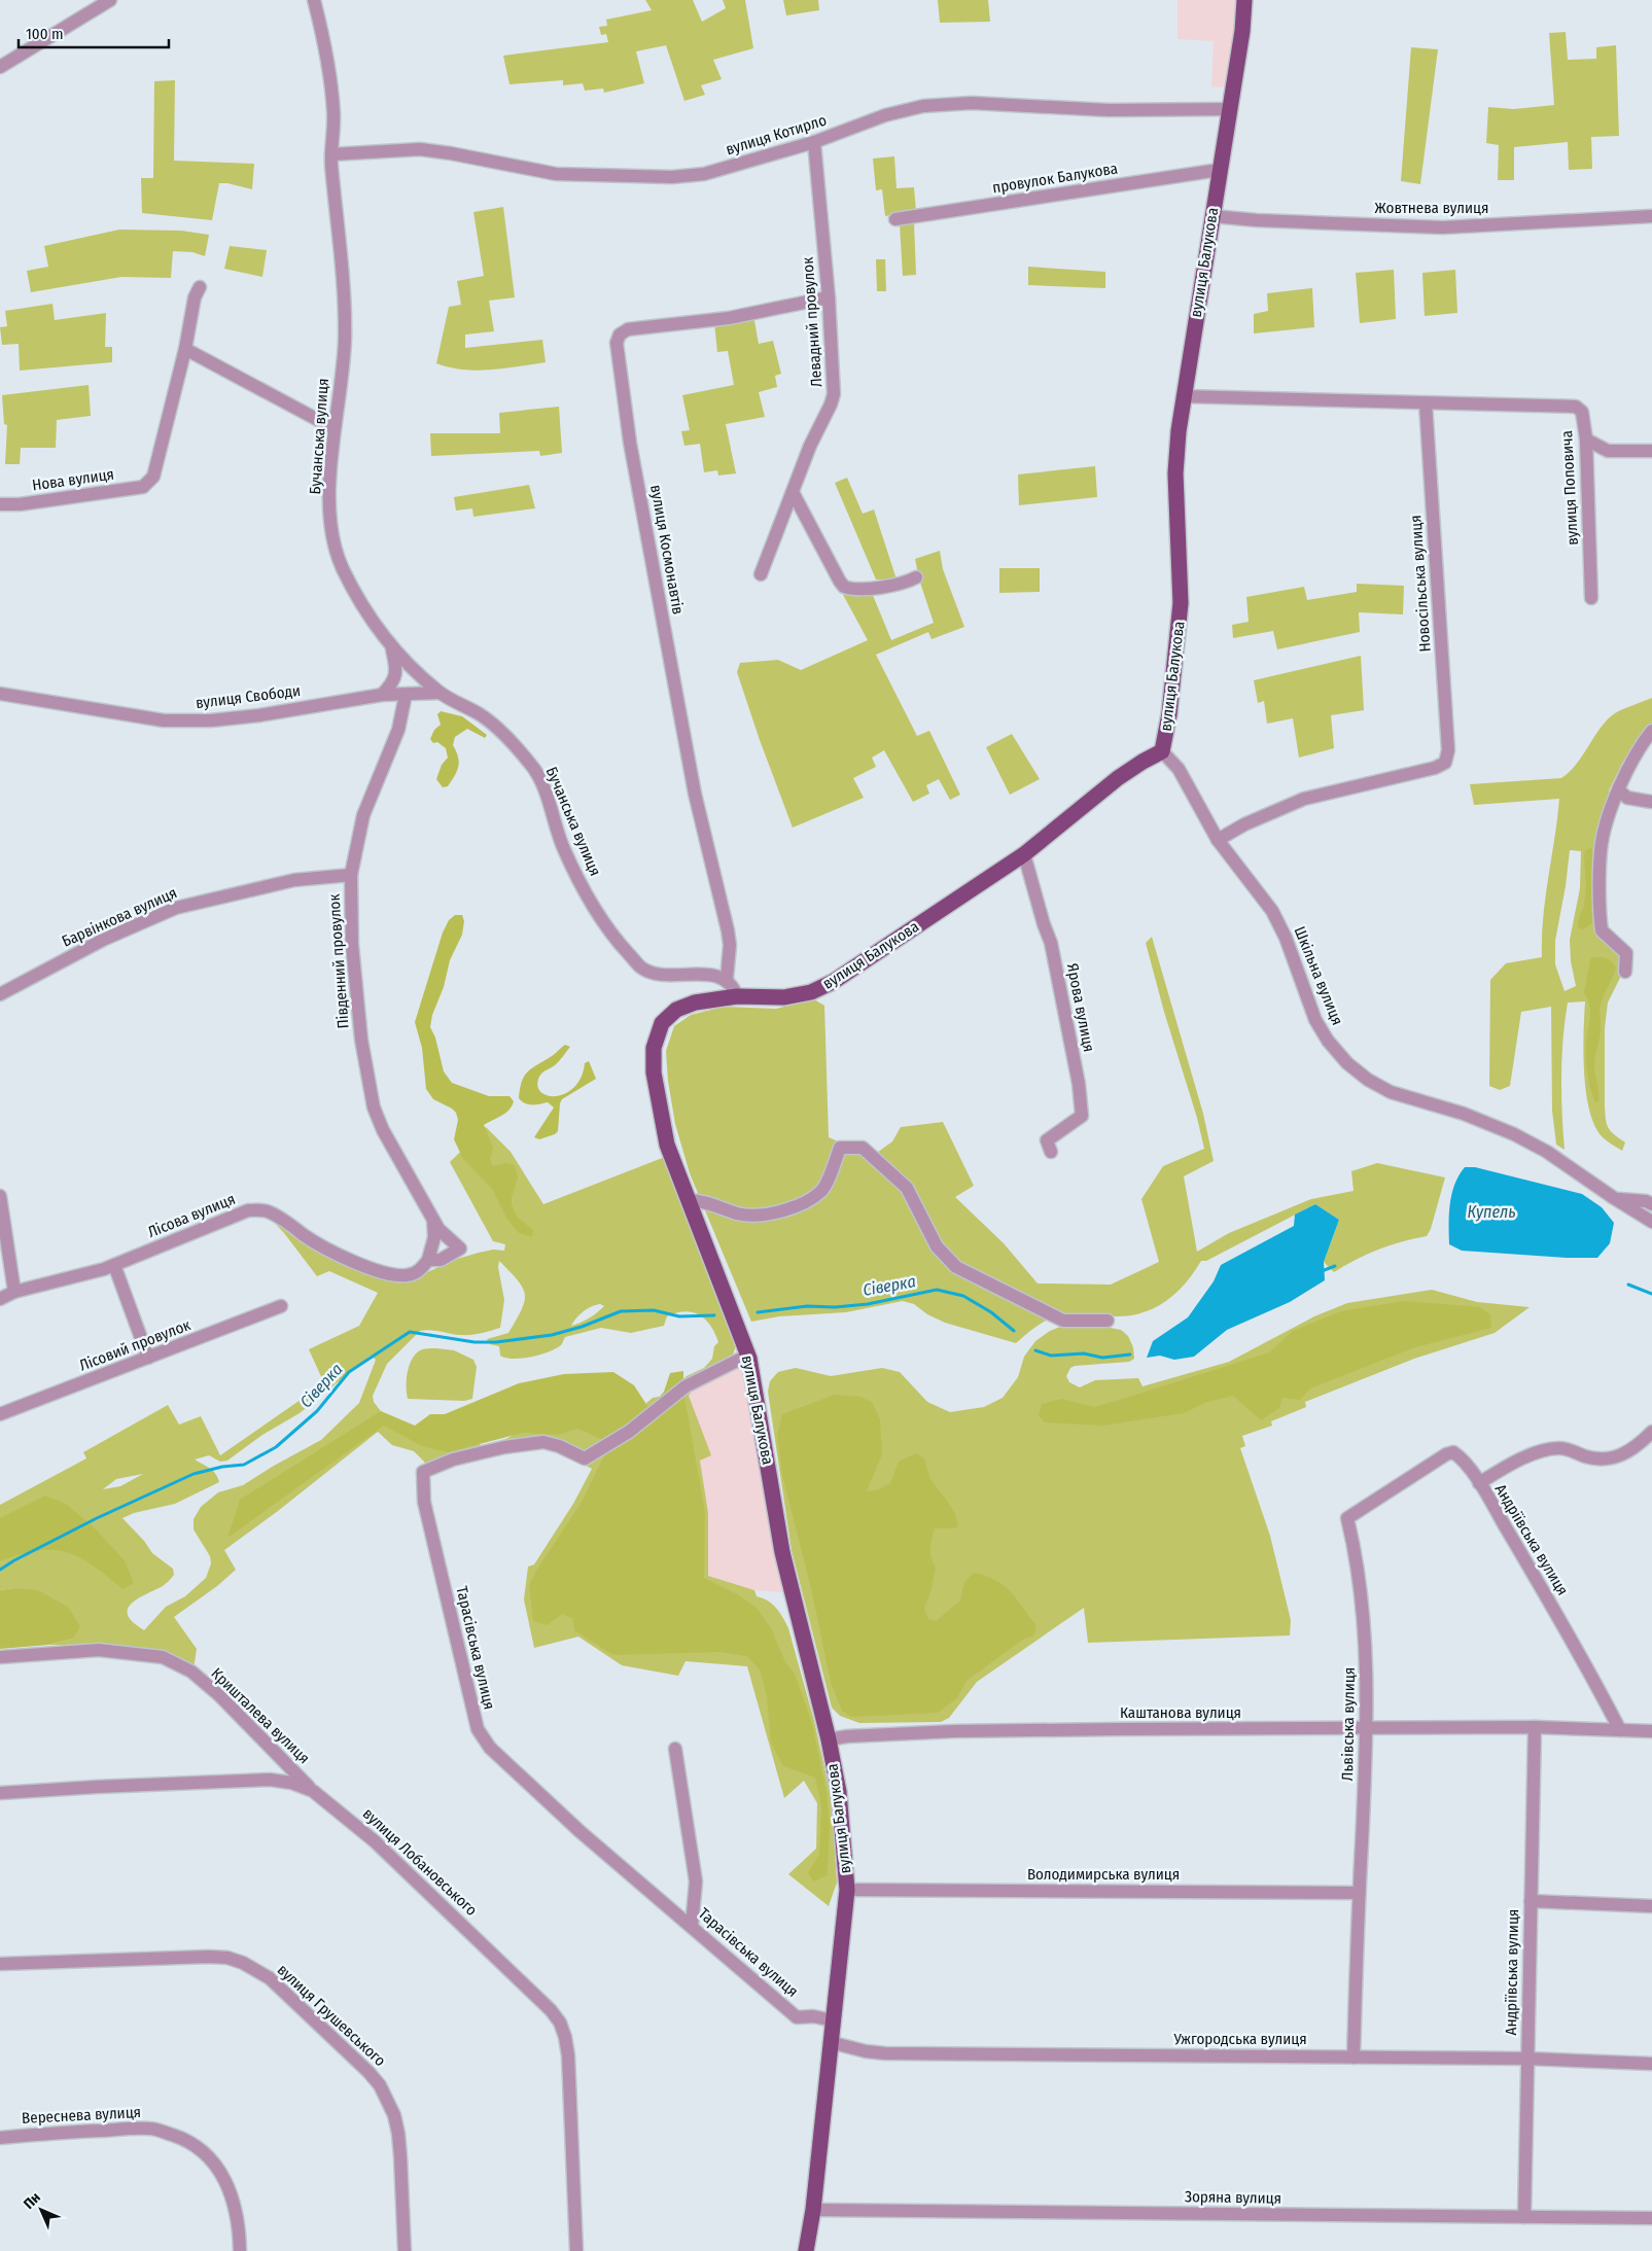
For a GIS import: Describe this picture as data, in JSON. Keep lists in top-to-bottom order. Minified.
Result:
{"streets":{"main road":["вулиця Балукова"],"street":["вулиця Котирло","провулок Балукова","Жовтнева вулиця","Левадний провулок","Бучанська вулиця","Нова вулиця","вулиця Поповича","вулиця Космонавтів","Новосільська вулиця","вулиця Свободи","Барвінкова вулиця","Південний провулок","Шкільна вулиця","Ярова вулиця","Лісова вулиця","Лісовий провулок","Андріївська вулиця","Тарасівська вулиця","Каштанова вулиця","Кришталева вулиця","Львівська вулиця","вулиця Лобановського","Володимирська вулиця","вулиця Грушевського","Ужгородська вулиця","Вереснева вулиця","Зоряна вулиця"]},"crossings":[["вулиця Котирло","вулиця Балукова"],["вулиця Котирло","Левадний провулок"],["вулиця Котирло","Бучанська вулиця"],["провулок Балукова","вулиця Балукова"],["Жовтнева вулиця","вулиця Балукова"],["вулиця Балукова","Шкільна вулиця"],["вулиця Балукова","Ярова вулиця"],["вулиця Балукова","Тарасівська вулиця"],["вулиця Балукова","Каштанова вулиця"],["вулиця Балукова","Володимирська вулиця"],["вулиця Балукова","Ужгородська вулиця"],["вулиця Балукова","Зоряна вулиця"],["Левадний провулок","вулиця Космонавтів"],["Бучанська вулиця","вулиця Космонавтів"],["Бучанська вулиця","вулиця Свободи"],["вулиця Поповича","Новосільська вулиця"],["Новосільська вулиця","Шкільна вулиця"],["вулиця Свободи","Південний провулок"],["Барвінкова вулиця","Південний провулок"],["Південний провулок","Лісова вулиця"],["Андріївська вулиця","Каштанова вулиця"],["Андріївська вулиця","Львівська вулиця"],["Андріївська вулиця","Ужгородська вулиця"],["Андріївська вулиця","Зоряна вулиця"],["Каштанова вулиця","Львівська вулиця"],["Кришталева вулиця","вулиця Лобановського"],["Львівська вулиця","Володимирська вулиця"],["Львівська вулиця","Ужгородська вулиця"]],"water":["Купель","Сіверка"],"scale_bar":"100 m","north":"top left"}
